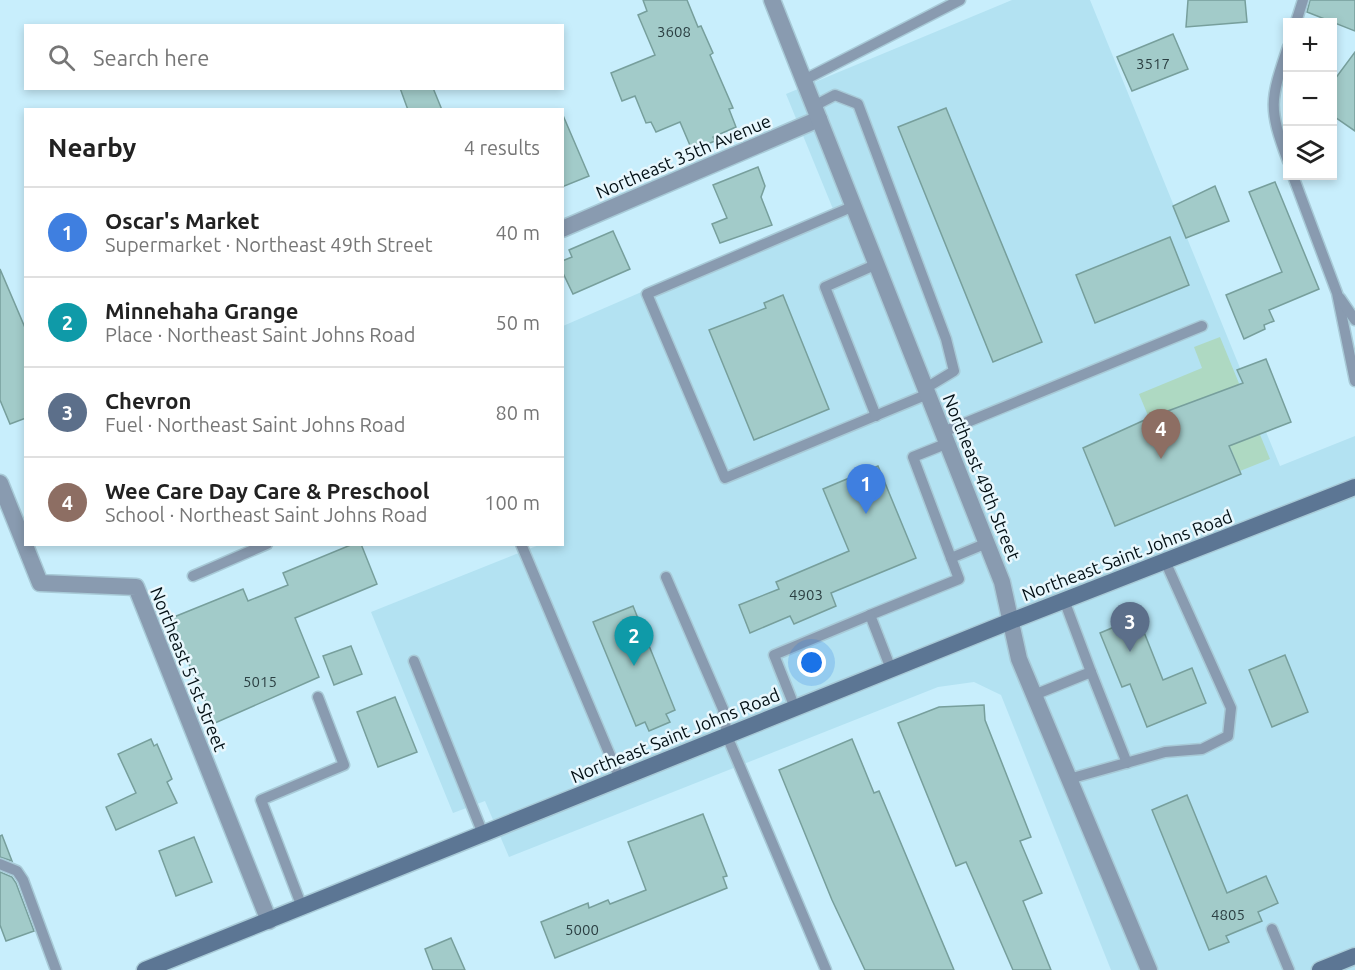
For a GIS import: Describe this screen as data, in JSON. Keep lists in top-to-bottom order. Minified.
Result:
{"streets":{"main road":["Northeast Saint Johns Road"],"street":["Northeast 35th Avenue","Northeast 49th Street","Northeast 51st Street"]},"crossings":[["Northeast 35th Avenue","Northeast 49th Street"],["Northeast 49th Street","Northeast Saint Johns Road"],["Northeast Saint Johns Road","Northeast 51st Street"]],"house_numbers":["3608","3517","4903","5015","4805","5000"],"page":{"map_buttons":["+","−"],"search":"Search here","heading":["Nearby","4 results"],"list":[{"mark":"1","name":"Oscar's Market","note":"Supermarket · Northeast 49th Street","value":"40 m"},{"mark":"2","name":"Minnehaha Grange","note":"Place · Northeast Saint Johns Road","value":"50 m"},{"mark":"3","name":"Chevron","note":"Fuel · Northeast Saint Johns Road","value":"80 m"},{"mark":"4","name":"Wee Care Day Care & Preschool","note":"School · Northeast Saint Johns Road","value":"100 m"}],"pins":["4","1","3","2"]}}
